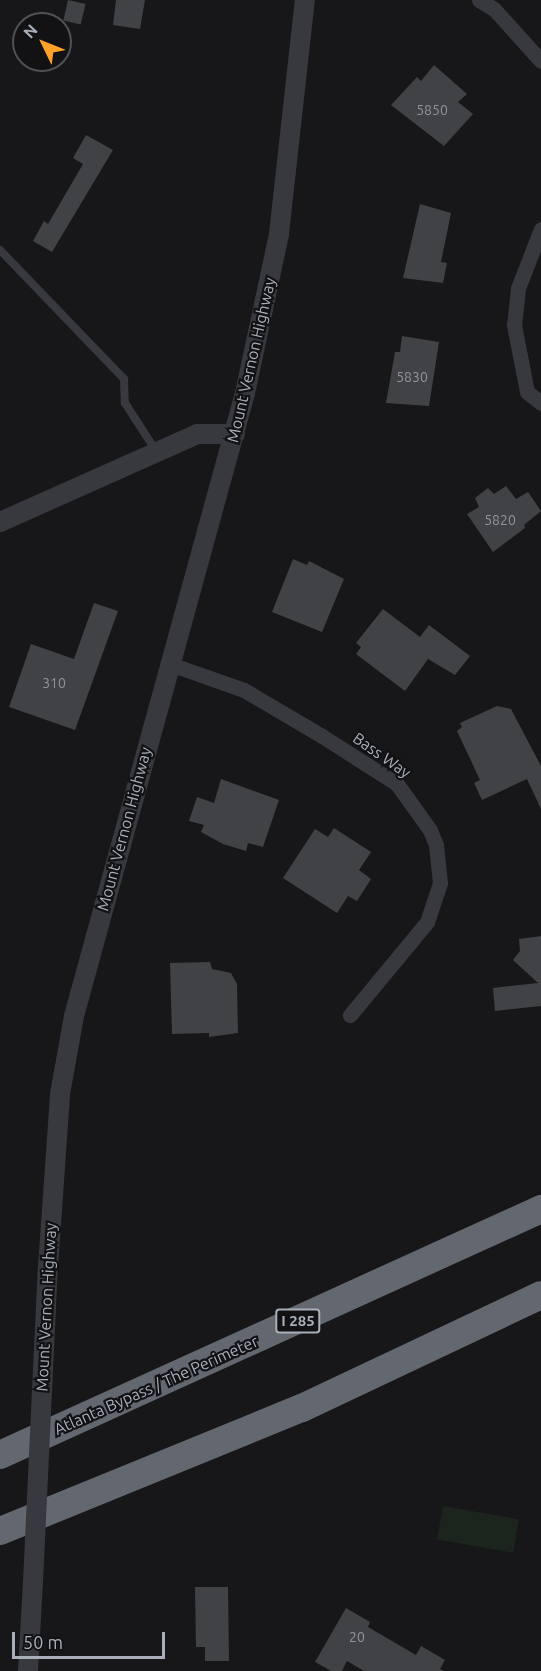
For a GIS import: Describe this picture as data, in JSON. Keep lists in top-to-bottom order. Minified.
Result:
{"streets":{"highway":["I 285","Atlanta Bypass / The Perimeter"],"street":["Mount Vernon Highway","Bass Way"]},"crossings":[["Mount Vernon Highway","Bass Way"]],"house_numbers":["5850","5830","5820","310","20"],"scale_bar":"50 m","north":"top left"}
